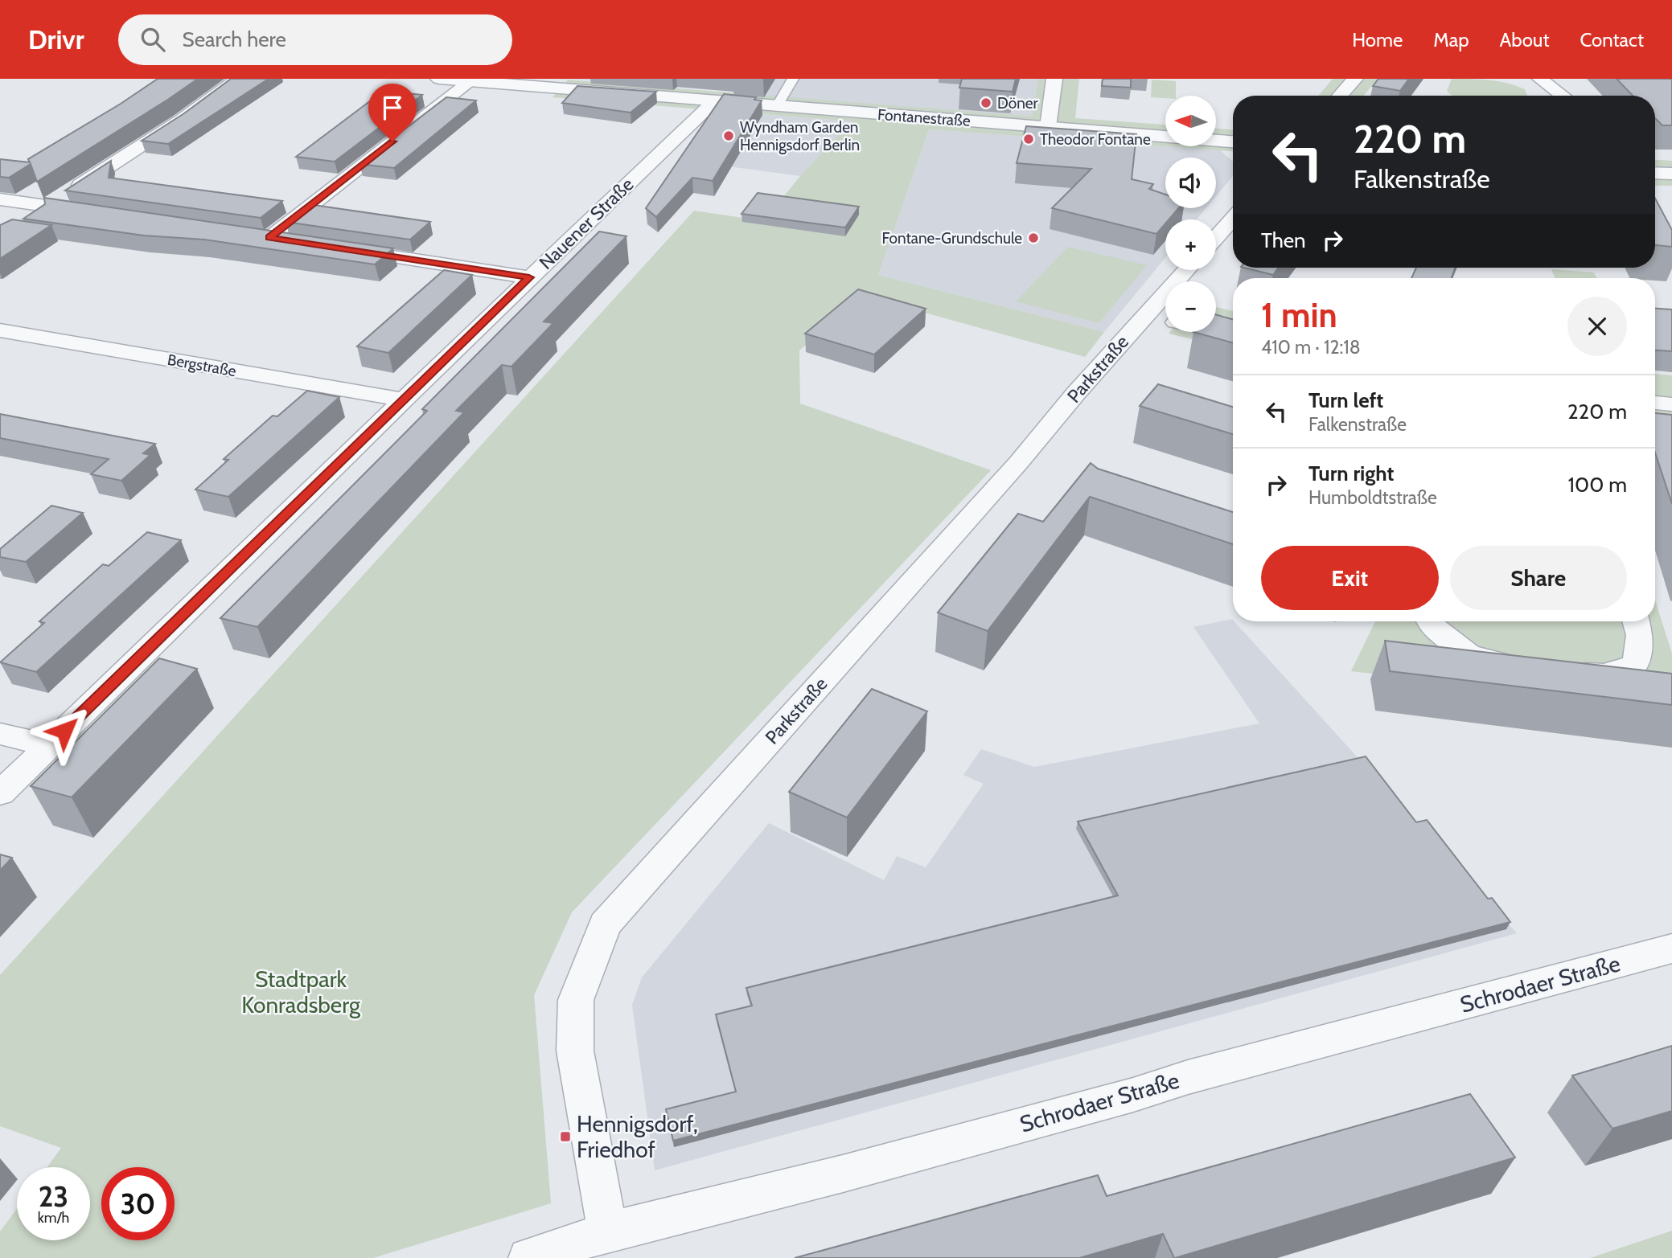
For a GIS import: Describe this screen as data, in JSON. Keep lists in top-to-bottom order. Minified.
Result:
{"streets":{"street":["Fontanestraße","Nauener Straße","Bergstraße","Parkstraße","Schrodaer Straße"]},"crossings":[["Fontanestraße","Nauener Straße"],["Nauener Straße","Bergstraße"],["Parkstraße","Schrodaer Straße"]],"parks":["Stadtpark Konradsberg"],"places":{"other":["Döner","Wyndham Garden Hennigsdorf Berlin","Theodor Fontane","Fontane-Grundschule"],"transit":["Hennigsdorf, Friedhof"]},"north":"left","page":{"header":"Drivr","search":"Search here","nav":["Home","Map","About","Contact"],"map_buttons":["+","−"],"turn":["220 m","Falkenstraße"],"then":"Then","heading":["1 min","410 m · 12:18"],"list":[{"name":"Turn left","note":"Falkenstraße","value":"220 m"},{"name":"Turn right","note":"Humboldtstraße","value":"100 m"}],"buttons":["Exit","Share"],"speed":"23 km/h","limit":"30"}}
